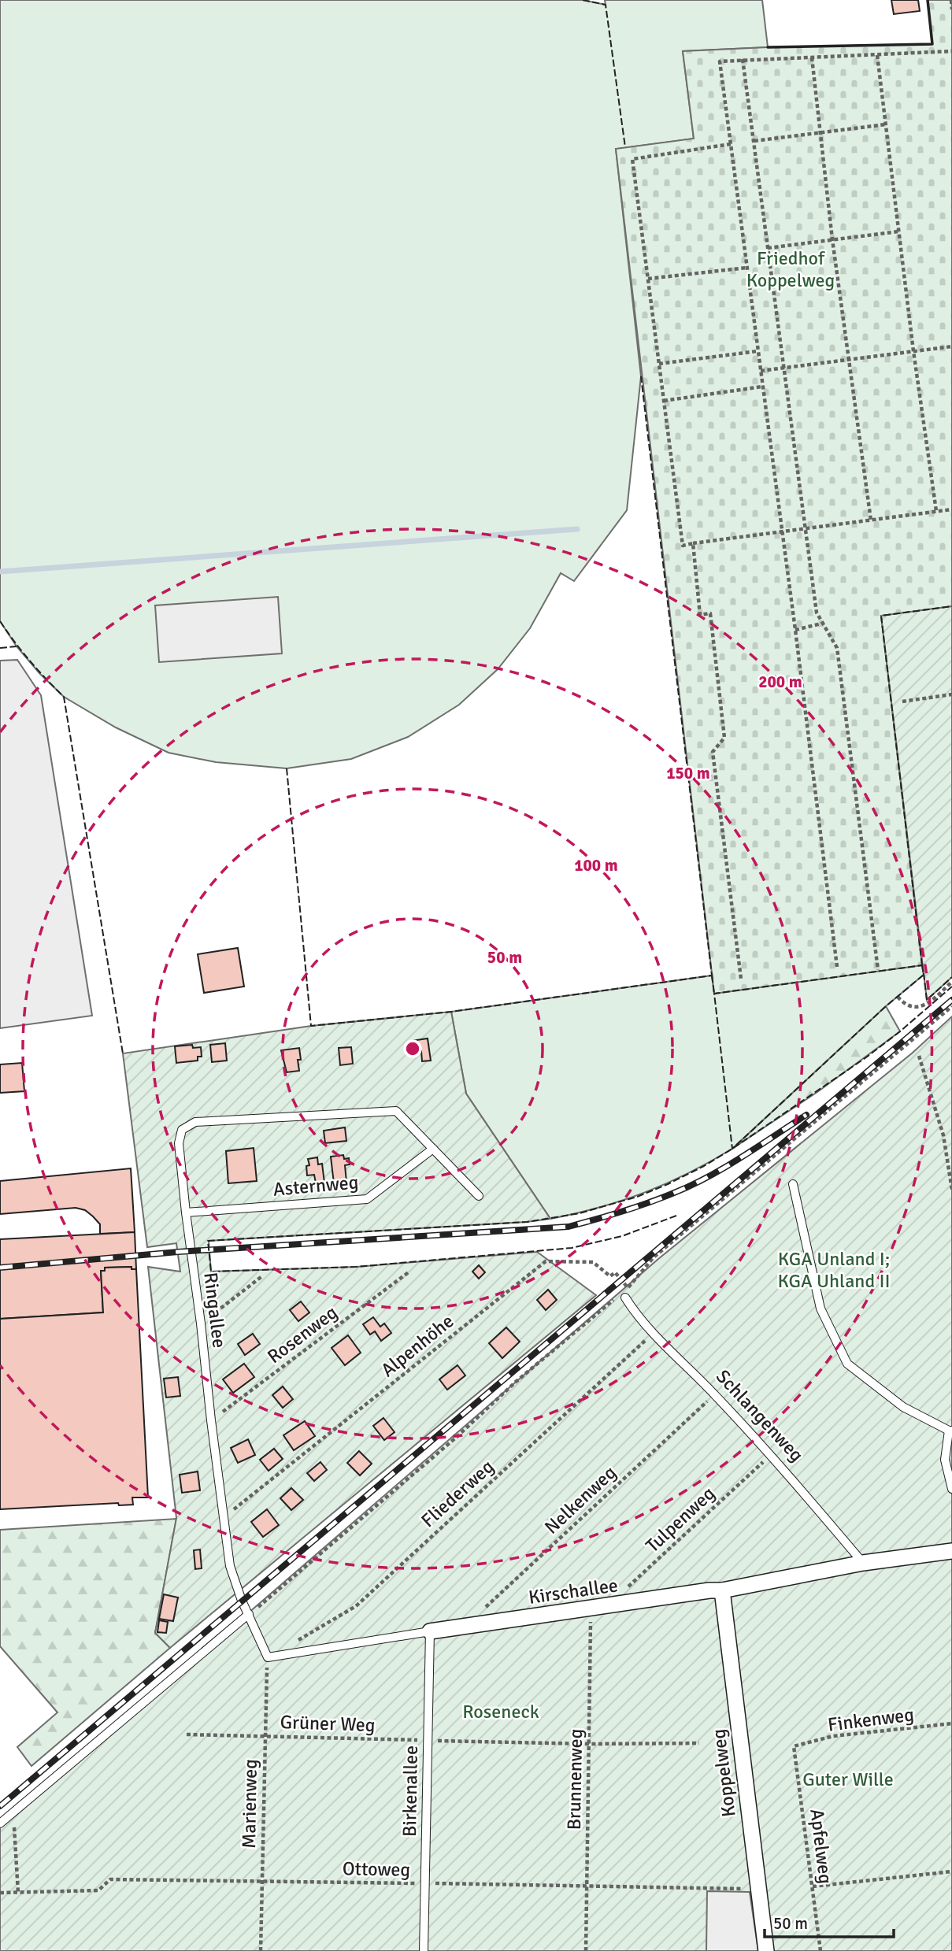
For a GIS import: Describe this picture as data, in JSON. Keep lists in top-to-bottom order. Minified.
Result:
{"streets":{"street":["Kirschallee","Koppelweg"],"lane":["Asternweg","Ringallee","Schlangenweg","Birkenallee"],"path":["Rosenweg","Alpenhöhe","Fliederweg","Nelkenweg","Tulpenweg","Finkenweg","Grüner Weg","Brunnenweg","Marienweg","Apfelweg","Ottoweg"]},"crossings":[["Asternweg","Ringallee"],["Ringallee","Rosenweg"],["Ringallee","Alpenhöhe"],["Ringallee","Marienweg"],["Schlangenweg","Fliederweg"],["Schlangenweg","Nelkenweg"],["Schlangenweg","Tulpenweg"],["Nelkenweg","Kirschallee"],["Tulpenweg","Kirschallee"],["Kirschallee","Koppelweg"],["Kirschallee","Brunnenweg"],["Kirschallee","Birkenallee"],["Finkenweg","Apfelweg"],["Grüner Weg","Brunnenweg"],["Grüner Weg","Birkenallee"],["Grüner Weg","Marienweg"],["Koppelweg","Ottoweg"],["Brunnenweg","Ottoweg"],["Birkenallee","Ottoweg"],["Marienweg","Ottoweg"]],"parks":["Friedhof Koppelweg","KGA Unland I; KGA Uhland II","Roseneck","Guter Wille"],"scale_bar":"50 m","rings":["200 m","150 m","100 m","50 m"]}
